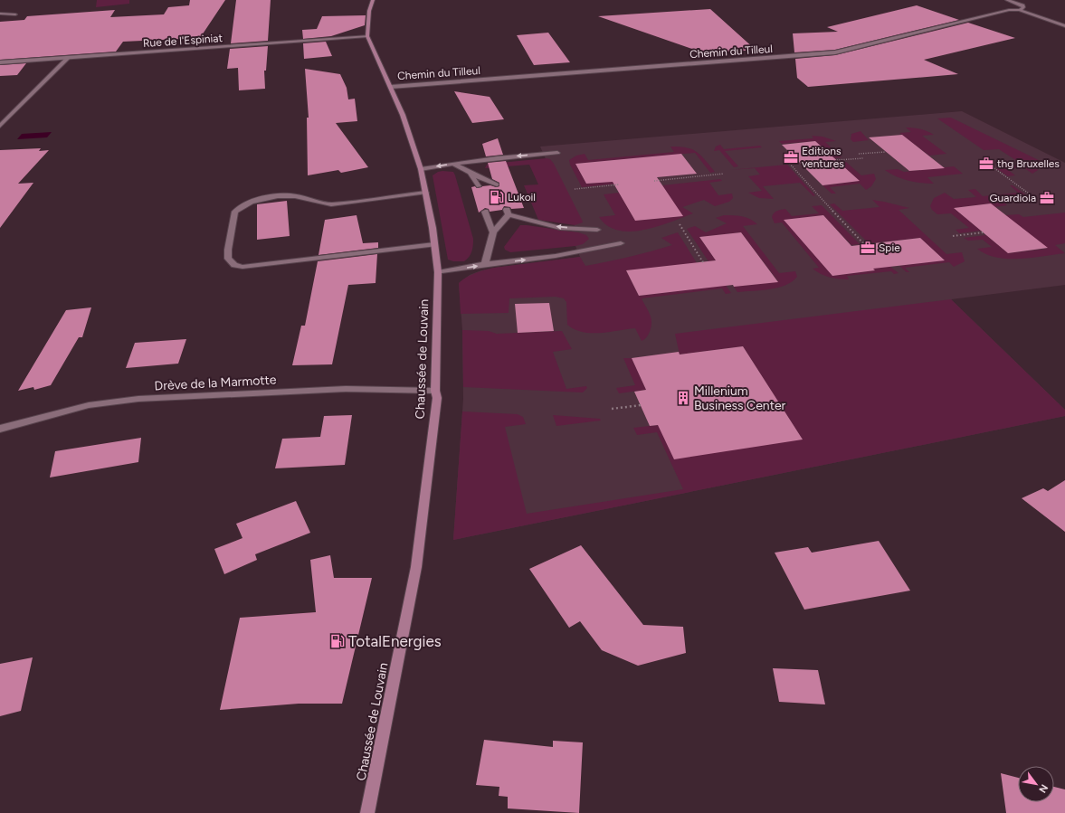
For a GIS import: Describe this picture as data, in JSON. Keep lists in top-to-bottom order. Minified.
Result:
{"streets":{"main road":["Chaussée de Louvain"],"street":["Rue de l'Espiniat","Chemin du Tilleul","Drève de la Marmotte"]},"crossings":[["Rue de l'Espiniat","Chaussée de Louvain"],["Chemin du Tilleul","Chaussée de Louvain"],["Chaussée de Louvain","Drève de la Marmotte"]],"places":{"office":["Editions ventures","thg Bruxelles","Guardiola","Spie"],"fuel station":["Lukoil","TotalEnergies"],"building":["Millenium Business Center"]},"north":"bottom right"}
